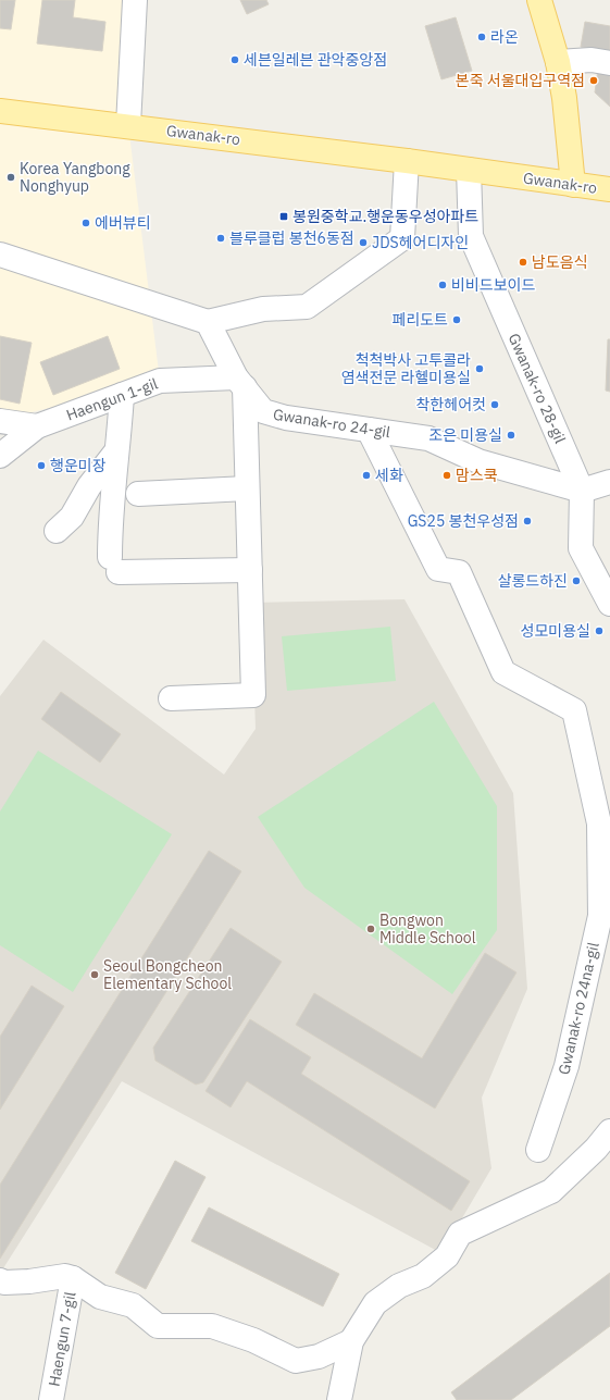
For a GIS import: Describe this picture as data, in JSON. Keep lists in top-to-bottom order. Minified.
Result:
{"streets":{"main road":["Gwanak-ro"],"street":["Gwanak-ro 28-gil","Haengun 1-gil","Gwanak-ro 24-gil","Gwanak-ro 24na-gil","Haengun 7-gil"]},"crossings":[["Gwanak-ro","Gwanak-ro 28-gil"],["Gwanak-ro 28-gil","Gwanak-ro 24-gil"],["Haengun 1-gil","Gwanak-ro 24-gil"],["Gwanak-ro 24-gil","Gwanak-ro 24na-gil"]],"places":{"other":["라온","세븐일레븐 관악중앙점","본죽 서울대입구역점","Korea Yangbong Nonghyup","에버뷰티","블루클럽 봉천6동점","JDS헤어디자인","남도음식","비비드보이드","페리도트","척척박사 고투콜라 염색전문 라헬미용실","착한헤어컷","조은 미용실","행운미장","세화","맘스쿡","GS25 봉천우성점","살롱드하진","성모미용실","Bongwon Middle School","Seoul Bongcheon Elementary School"],"transit":["봉원중학교.행운동우성아파트"]}}
